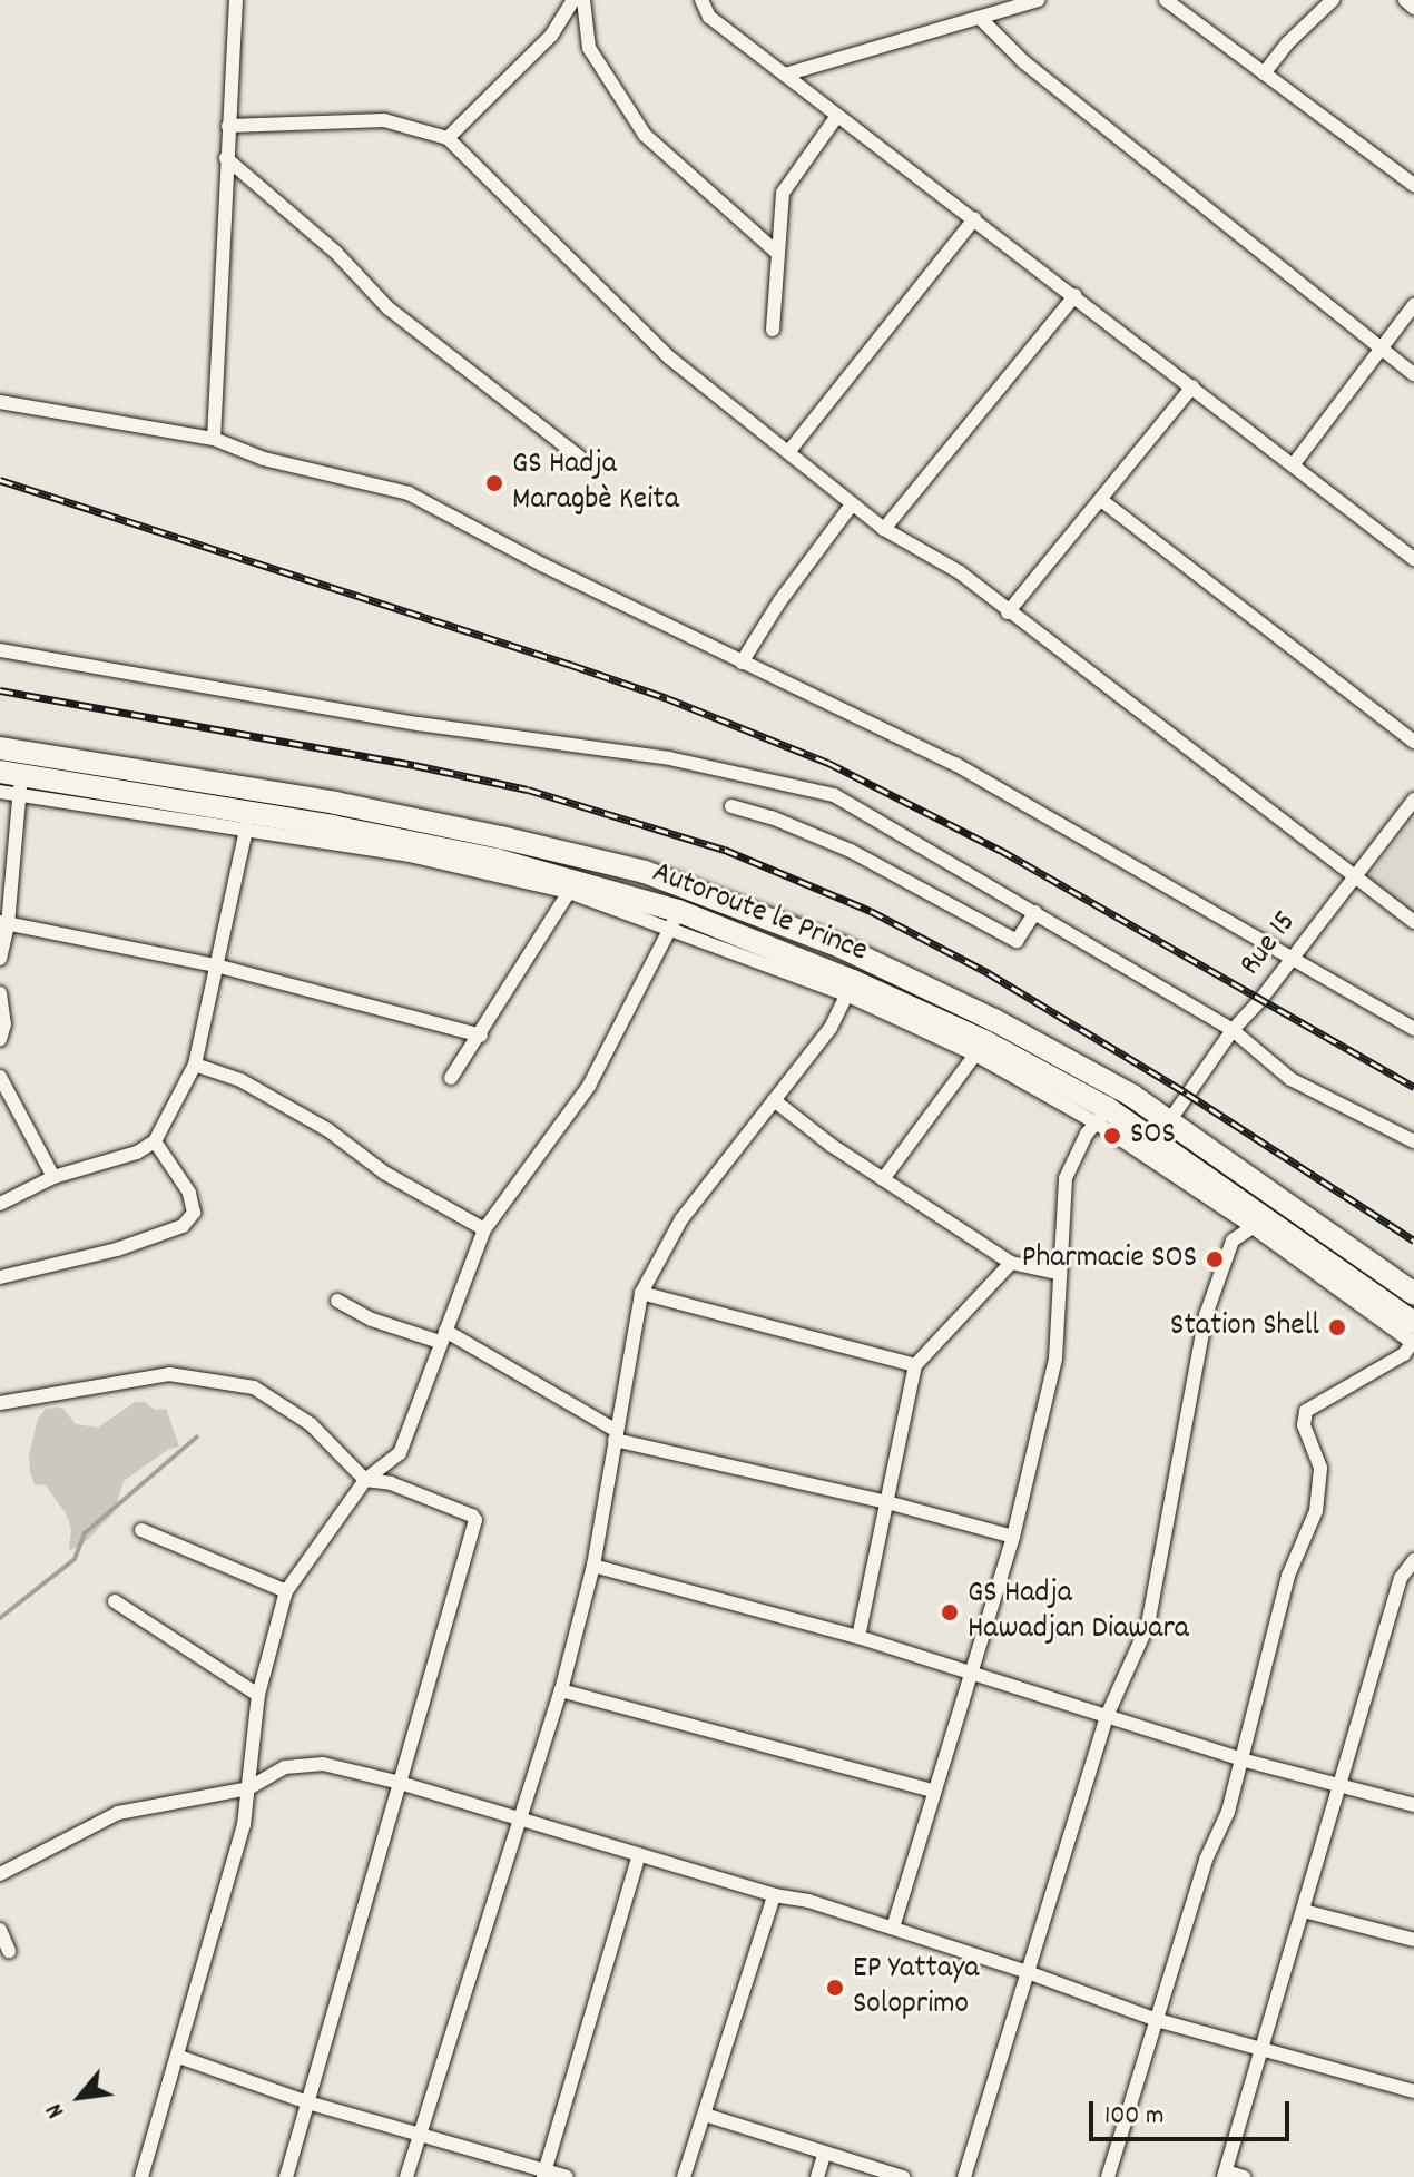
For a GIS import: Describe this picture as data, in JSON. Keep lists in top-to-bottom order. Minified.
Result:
{"streets":{"main road":["Autoroute le Prince"],"street":["Rue 15"]},"crossings":[["Autoroute le Prince","Rue 15"]],"places":["GS Hadja Maragbè Keita","SOS","Pharmacie SOS","Station Shell","GS Hadja Hawadjan Diawara","EP Yattaya Soloprimo"],"scale_bar":"100 m","north":"bottom left"}
